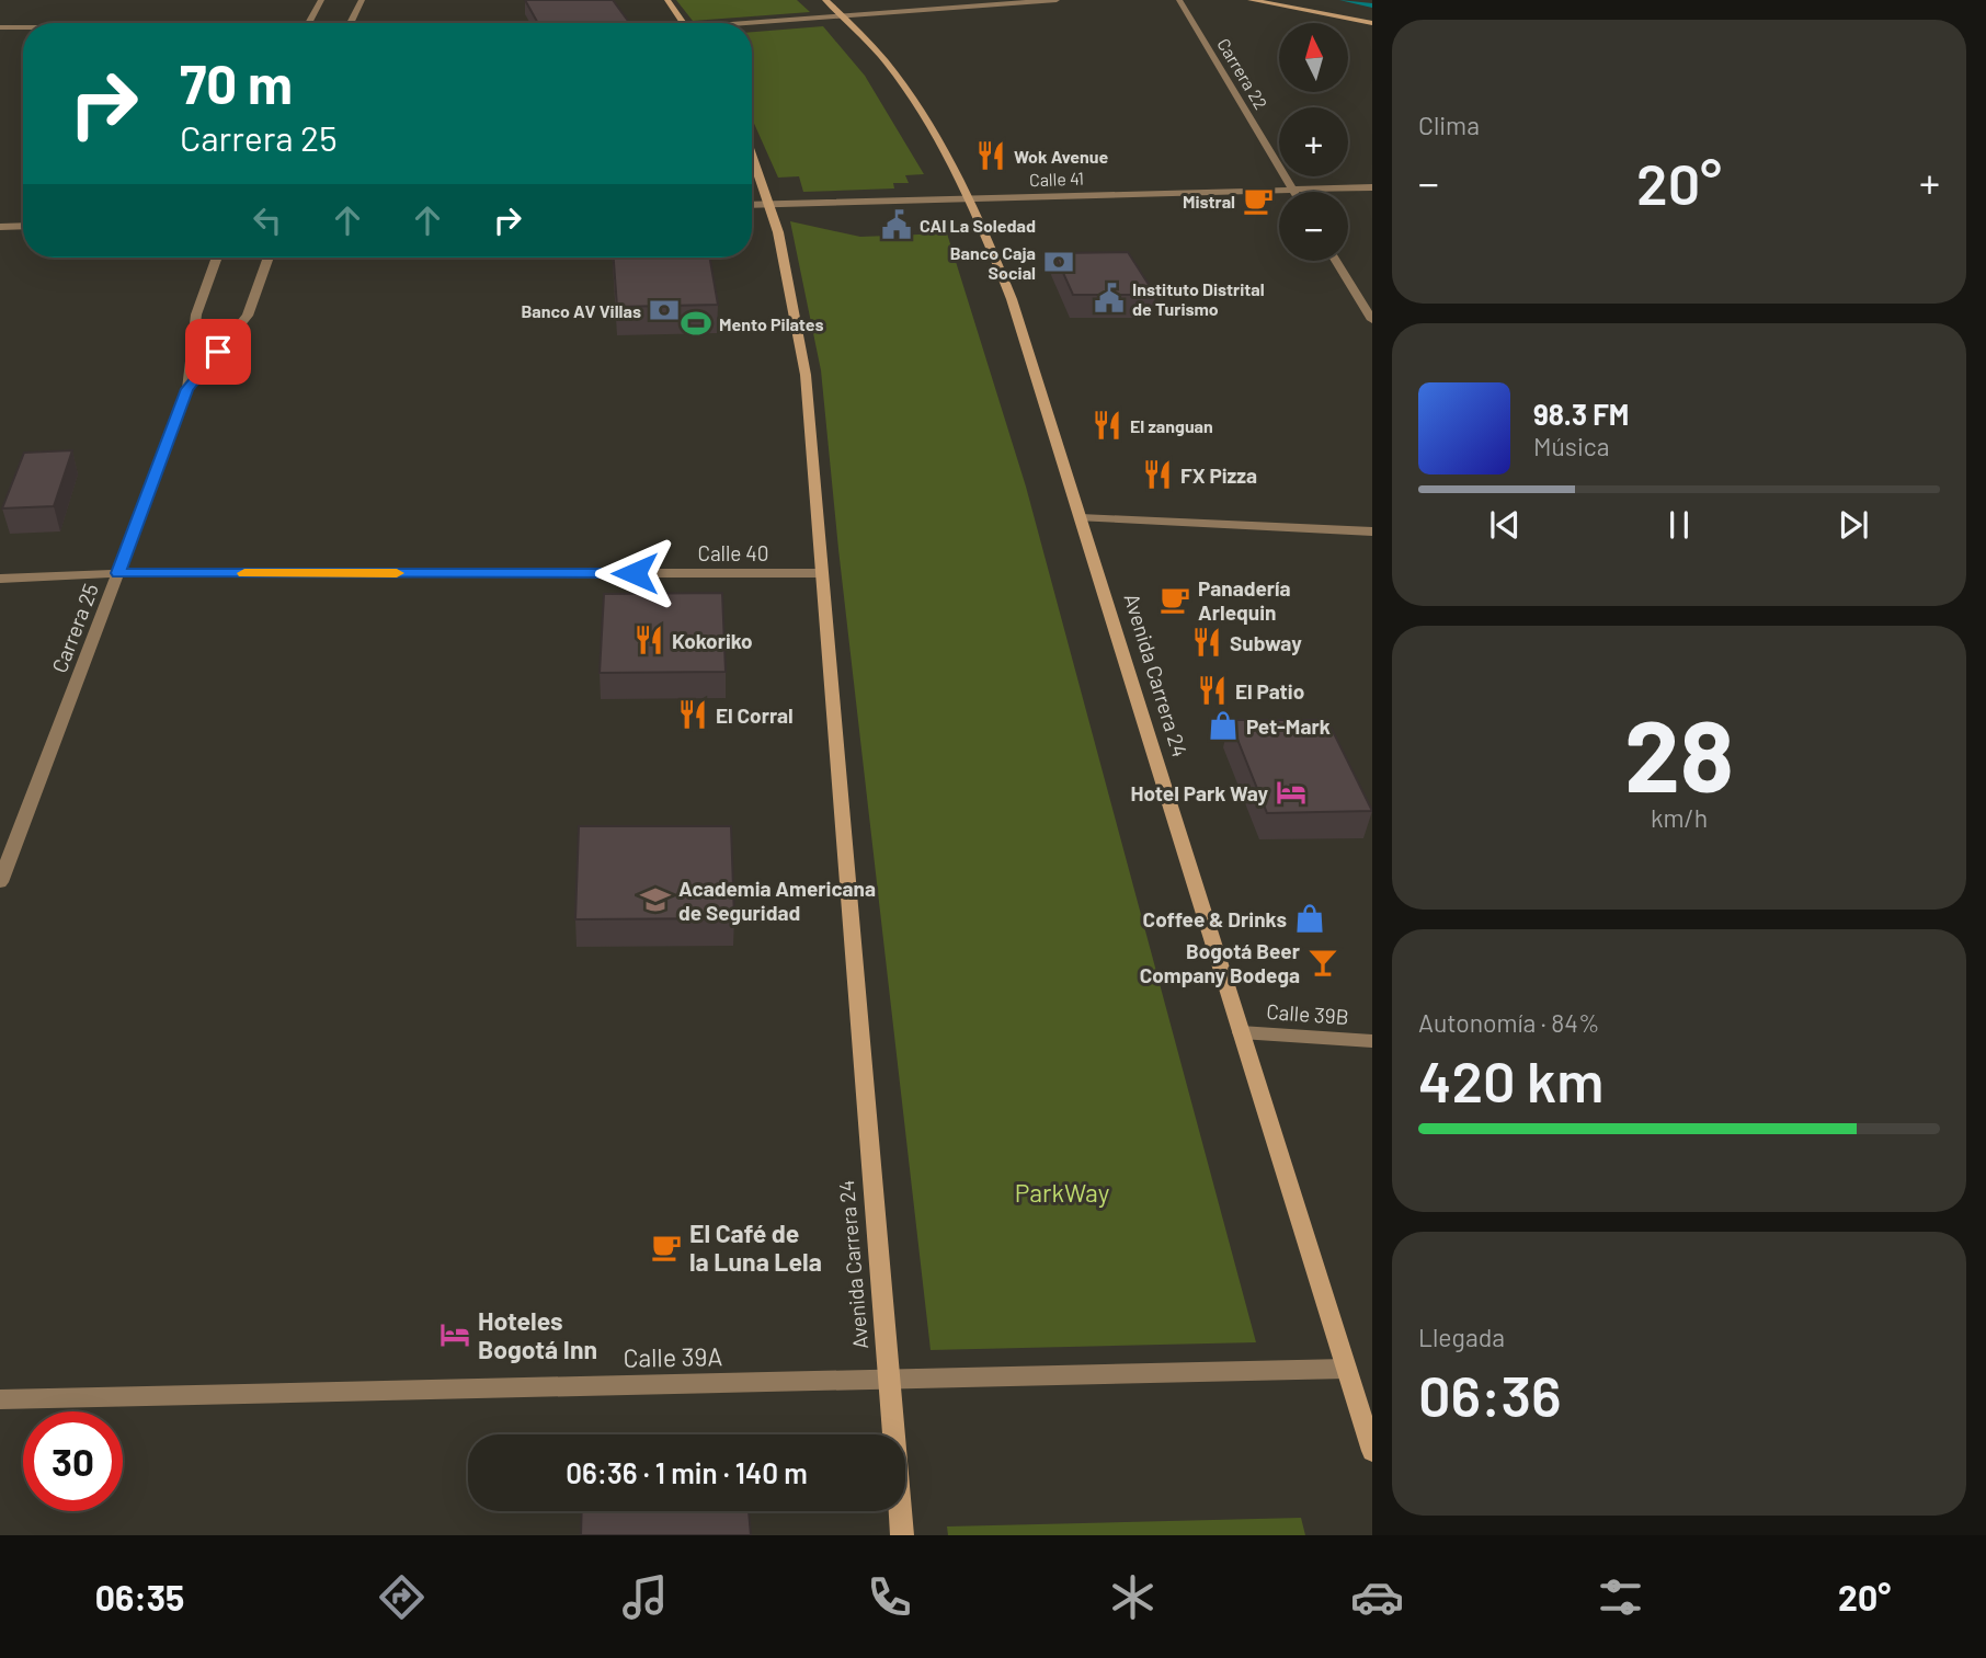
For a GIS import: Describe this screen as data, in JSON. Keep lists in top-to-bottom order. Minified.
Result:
{"streets":{"main road":["Avenida Carrera 24"],"street":["Carrera 22","Calle 41","Calle 40","Carrera 25","Calle 39B","Calle 39A"]},"crossings":[["Carrera 22","Calle 41"],["Calle 41","Avenida Carrera 24"],["Calle 40","Carrera 25"],["Calle 40","Avenida Carrera 24"],["Avenida Carrera 24","Calle 39B"],["Avenida Carrera 24","Calle 39A"]],"parks":["ParkWay"],"places":{"restaurant":["Wok Avenue","El zanguan","FX Pizza","Kokoriko","Subway","El Patio","El Corral"],"cafe":["Mistral","Panadería Arlequin","El Café de la Luna Lela"],"public building":["CAI La Soledad","Instituto Distrital de Turismo"],"bank":["Banco Caja Social","Banco AV Villas"],"sports":["Mento Pilates"],"shop":["Pet-Mark","Coffee & Drinks"],"hotel":["Hotel Park Way","Hoteles Bogotá Inn"],"school or university":["Academia Americana de Seguridad"],"bar":["Bogotá Beer Company Bodega"]},"north":"top","page":{"tile":["Clima",["28","km/h"],["Autonomía · 84%","420 km"],["Llegada","06:36"]],"map_buttons":["+","−"],"turn":["70 m","Carrera 25"],"heat":["−","20°","+"],"song":["98.3 FM","Música"],"limit":"30","trip":"06:36 · 1 min · 140 m","tabs":["06:35","20°"]}}
